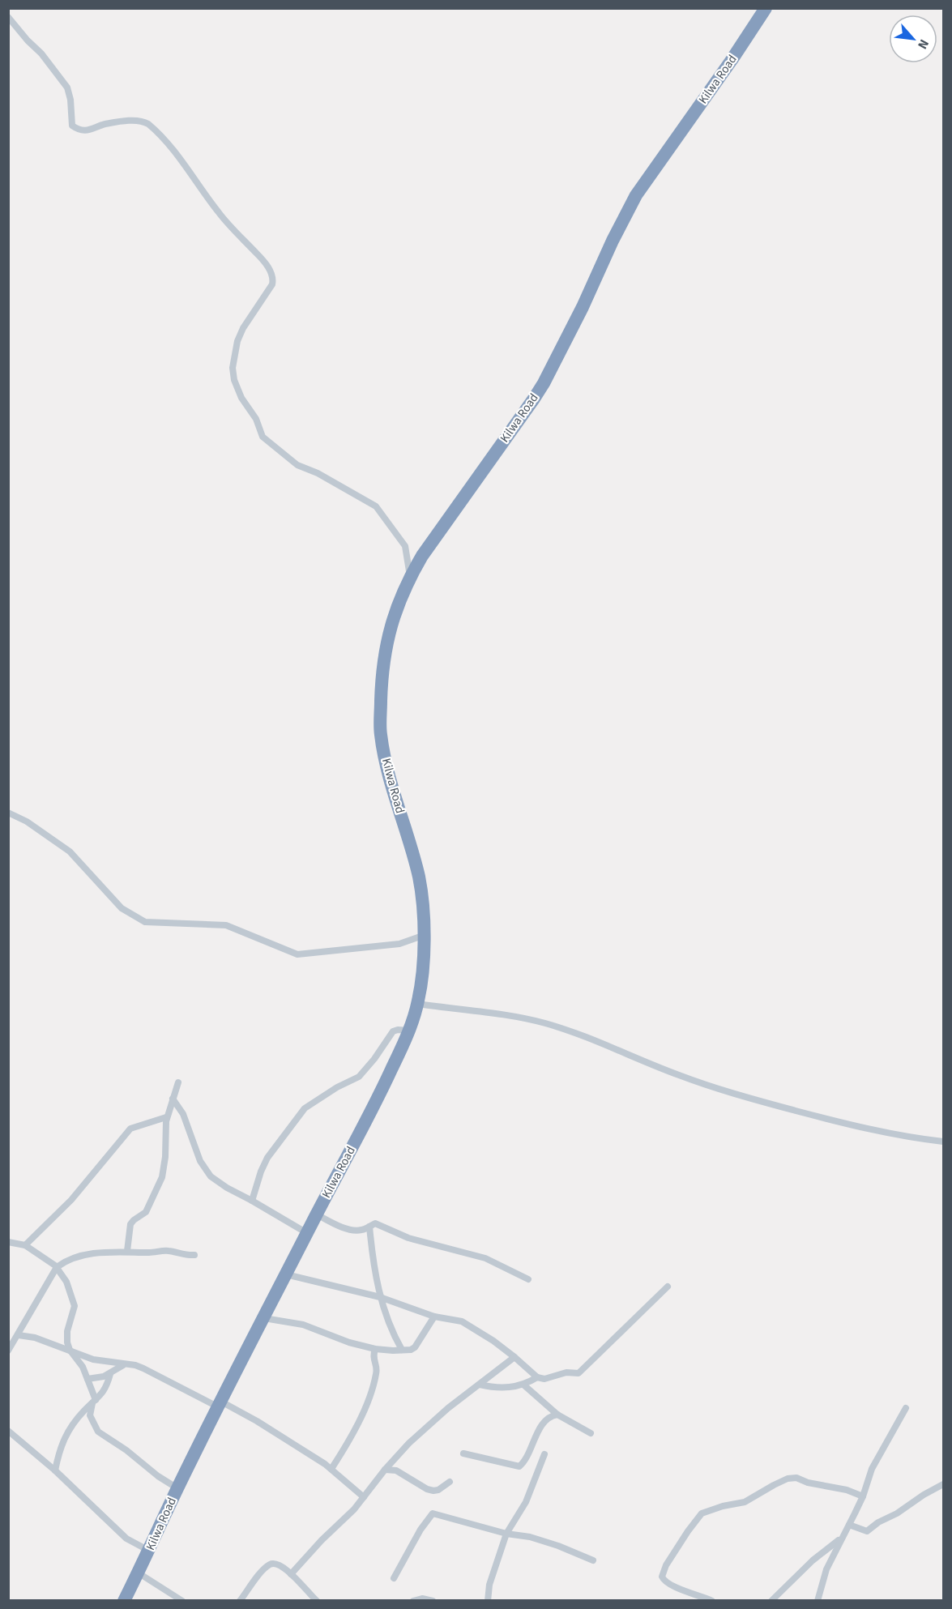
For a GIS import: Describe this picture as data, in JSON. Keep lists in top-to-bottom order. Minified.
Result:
{"streets":{"highway":["Kilwa Road"]},"north":"bottom right"}
